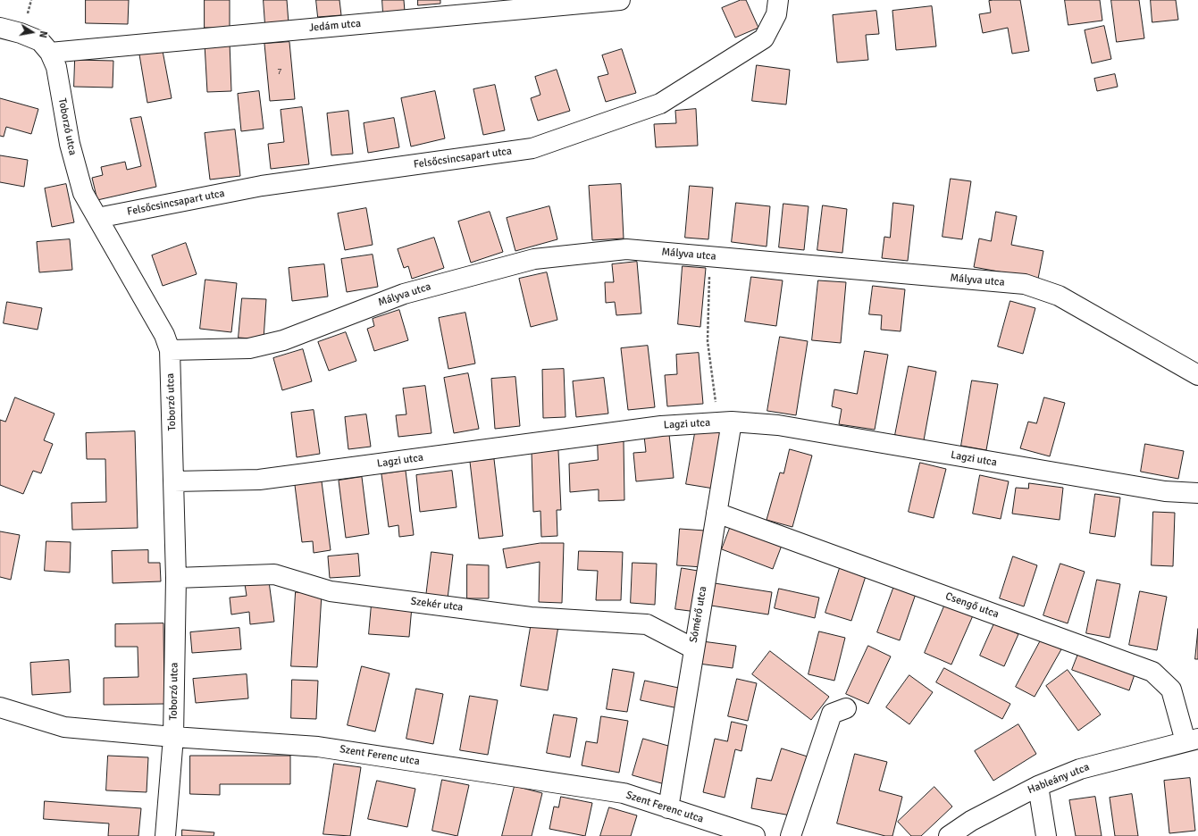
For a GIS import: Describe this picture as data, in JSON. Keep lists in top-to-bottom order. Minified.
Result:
{"streets":{"street":["Jedám utca","Toborzó utca","Felsőcsincsapart utca","Mályva utca","Lagzi utca","Szekér utca","Csengő utca","Sómérő utca","Szent Ferenc utca","Hableány utca"]},"crossings":[["Jedám utca","Toborzó utca"],["Toborzó utca","Felsőcsincsapart utca"],["Toborzó utca","Mályva utca"],["Toborzó utca","Lagzi utca"],["Toborzó utca","Szekér utca"],["Toborzó utca","Szent Ferenc utca"],["Lagzi utca","Sómérő utca"],["Szekér utca","Sómérő utca"],["Csengő utca","Sómérő utca"],["Csengő utca","Hableány utca"],["Sómérő utca","Szent Ferenc utca"]],"house_numbers":["7"],"north":"right"}
